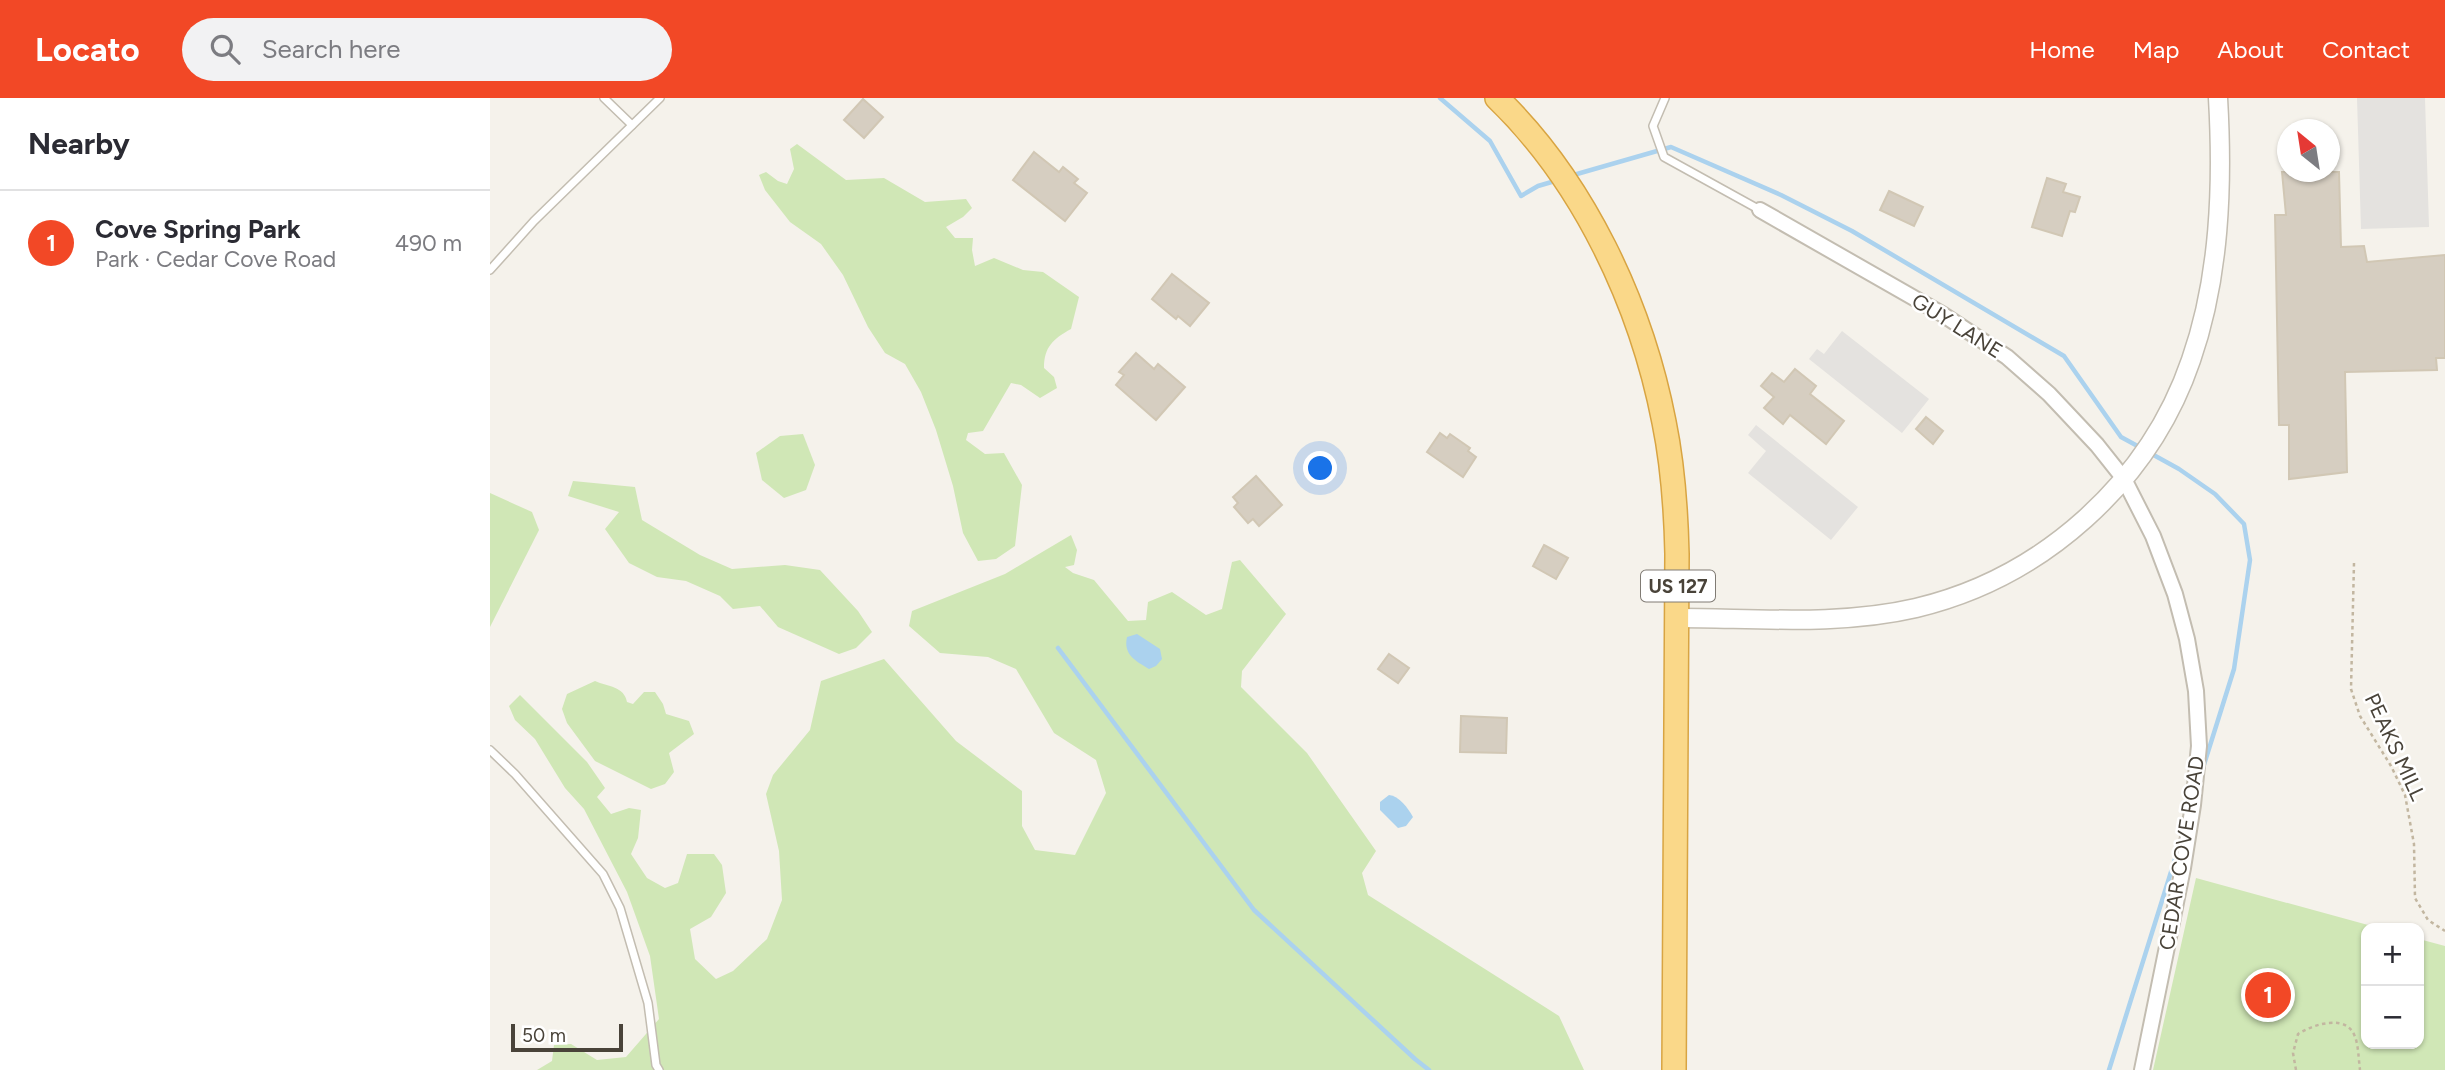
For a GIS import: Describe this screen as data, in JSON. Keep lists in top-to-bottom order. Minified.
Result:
{"streets":{"highway":["US 127"],"street":["GUY LANE","CEDAR COVE ROAD"],"path":["PEAKS MILL"]},"crossings":[["GUY LANE","CEDAR COVE ROAD"]],"scale_bar":"50 m","north":"top left","page":{"header":"Locato","search":"Search here","nav":["Home","Map","About","Contact"],"heading":"Nearby","list":[{"mark":"1","name":"Cove Spring Park","note":"Park · Cedar Cove Road","value":"490 m"}],"map_buttons":["+","−"],"pins":"1","scale":"50 m"}}
